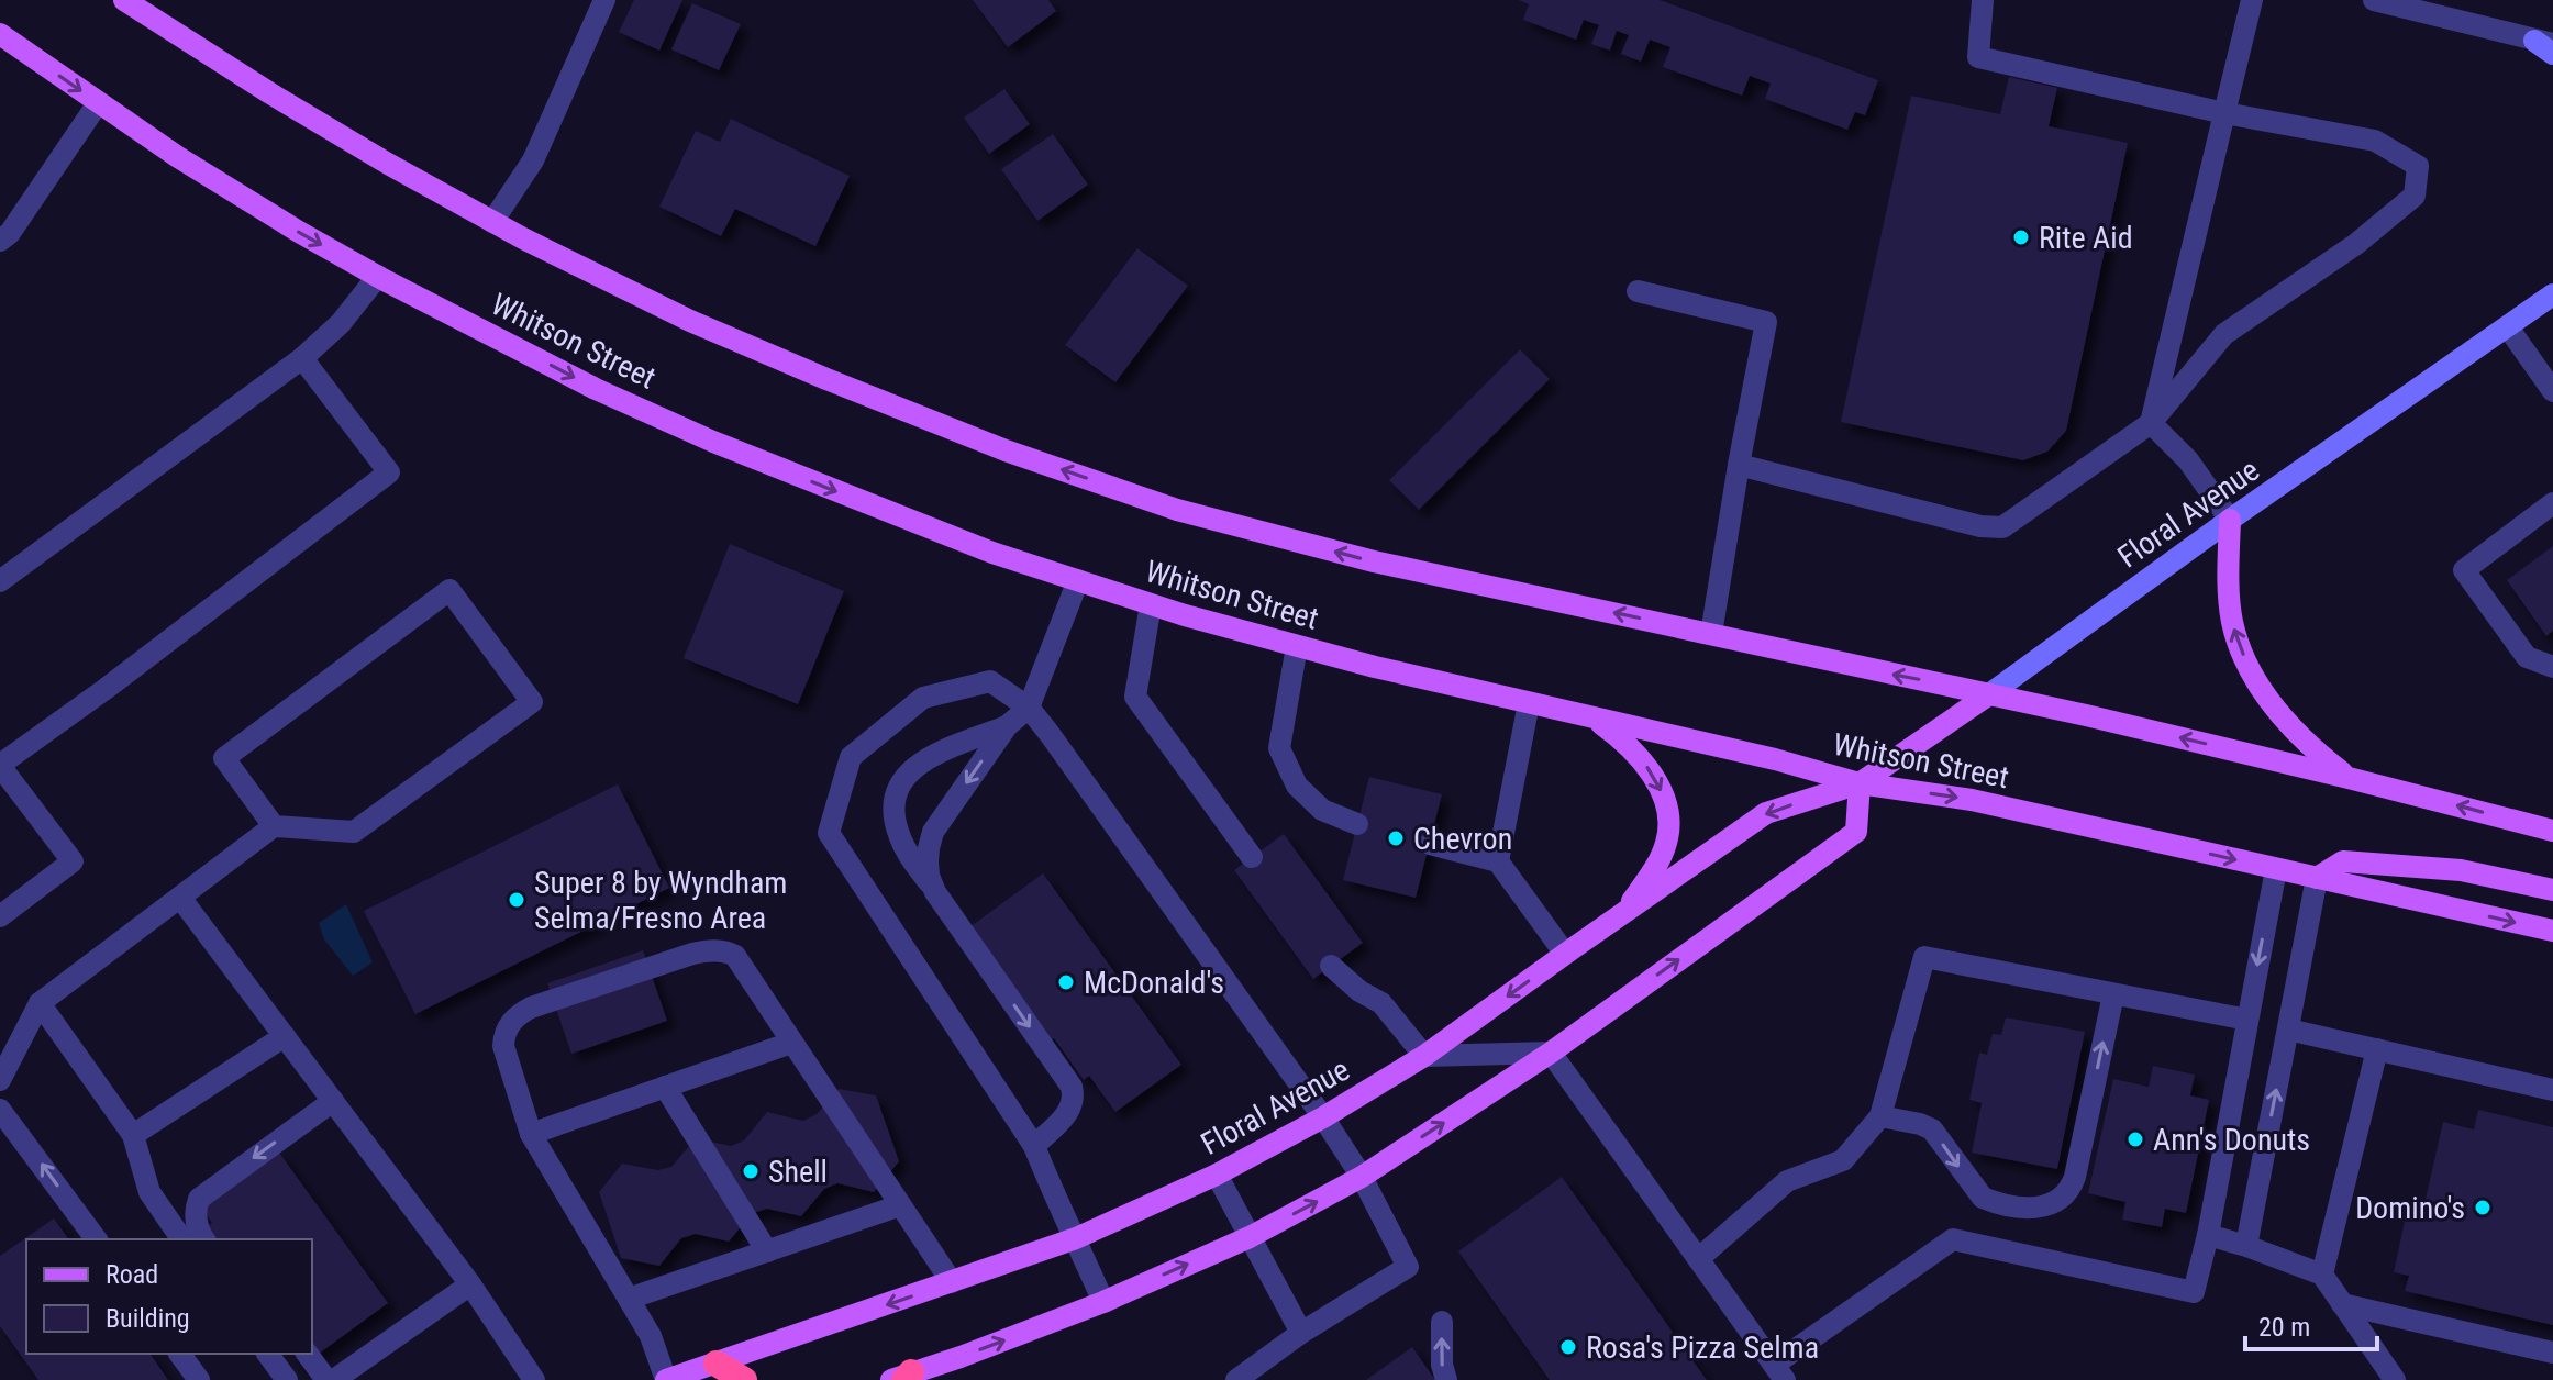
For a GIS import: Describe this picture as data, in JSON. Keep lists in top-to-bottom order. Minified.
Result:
{"streets":{"main road":["Whitson Street","Floral Avenue"]},"crossings":[["Whitson Street","Floral Avenue"]],"places":["Rite Aid","Chevron","Super 8 by Wyndham Selma/Fresno Area","McDonald's","Ann's Donuts","Shell","Domino's","Rosa's Pizza Selma"],"legend":["Road","Building"],"scale_bar":"20 m"}
